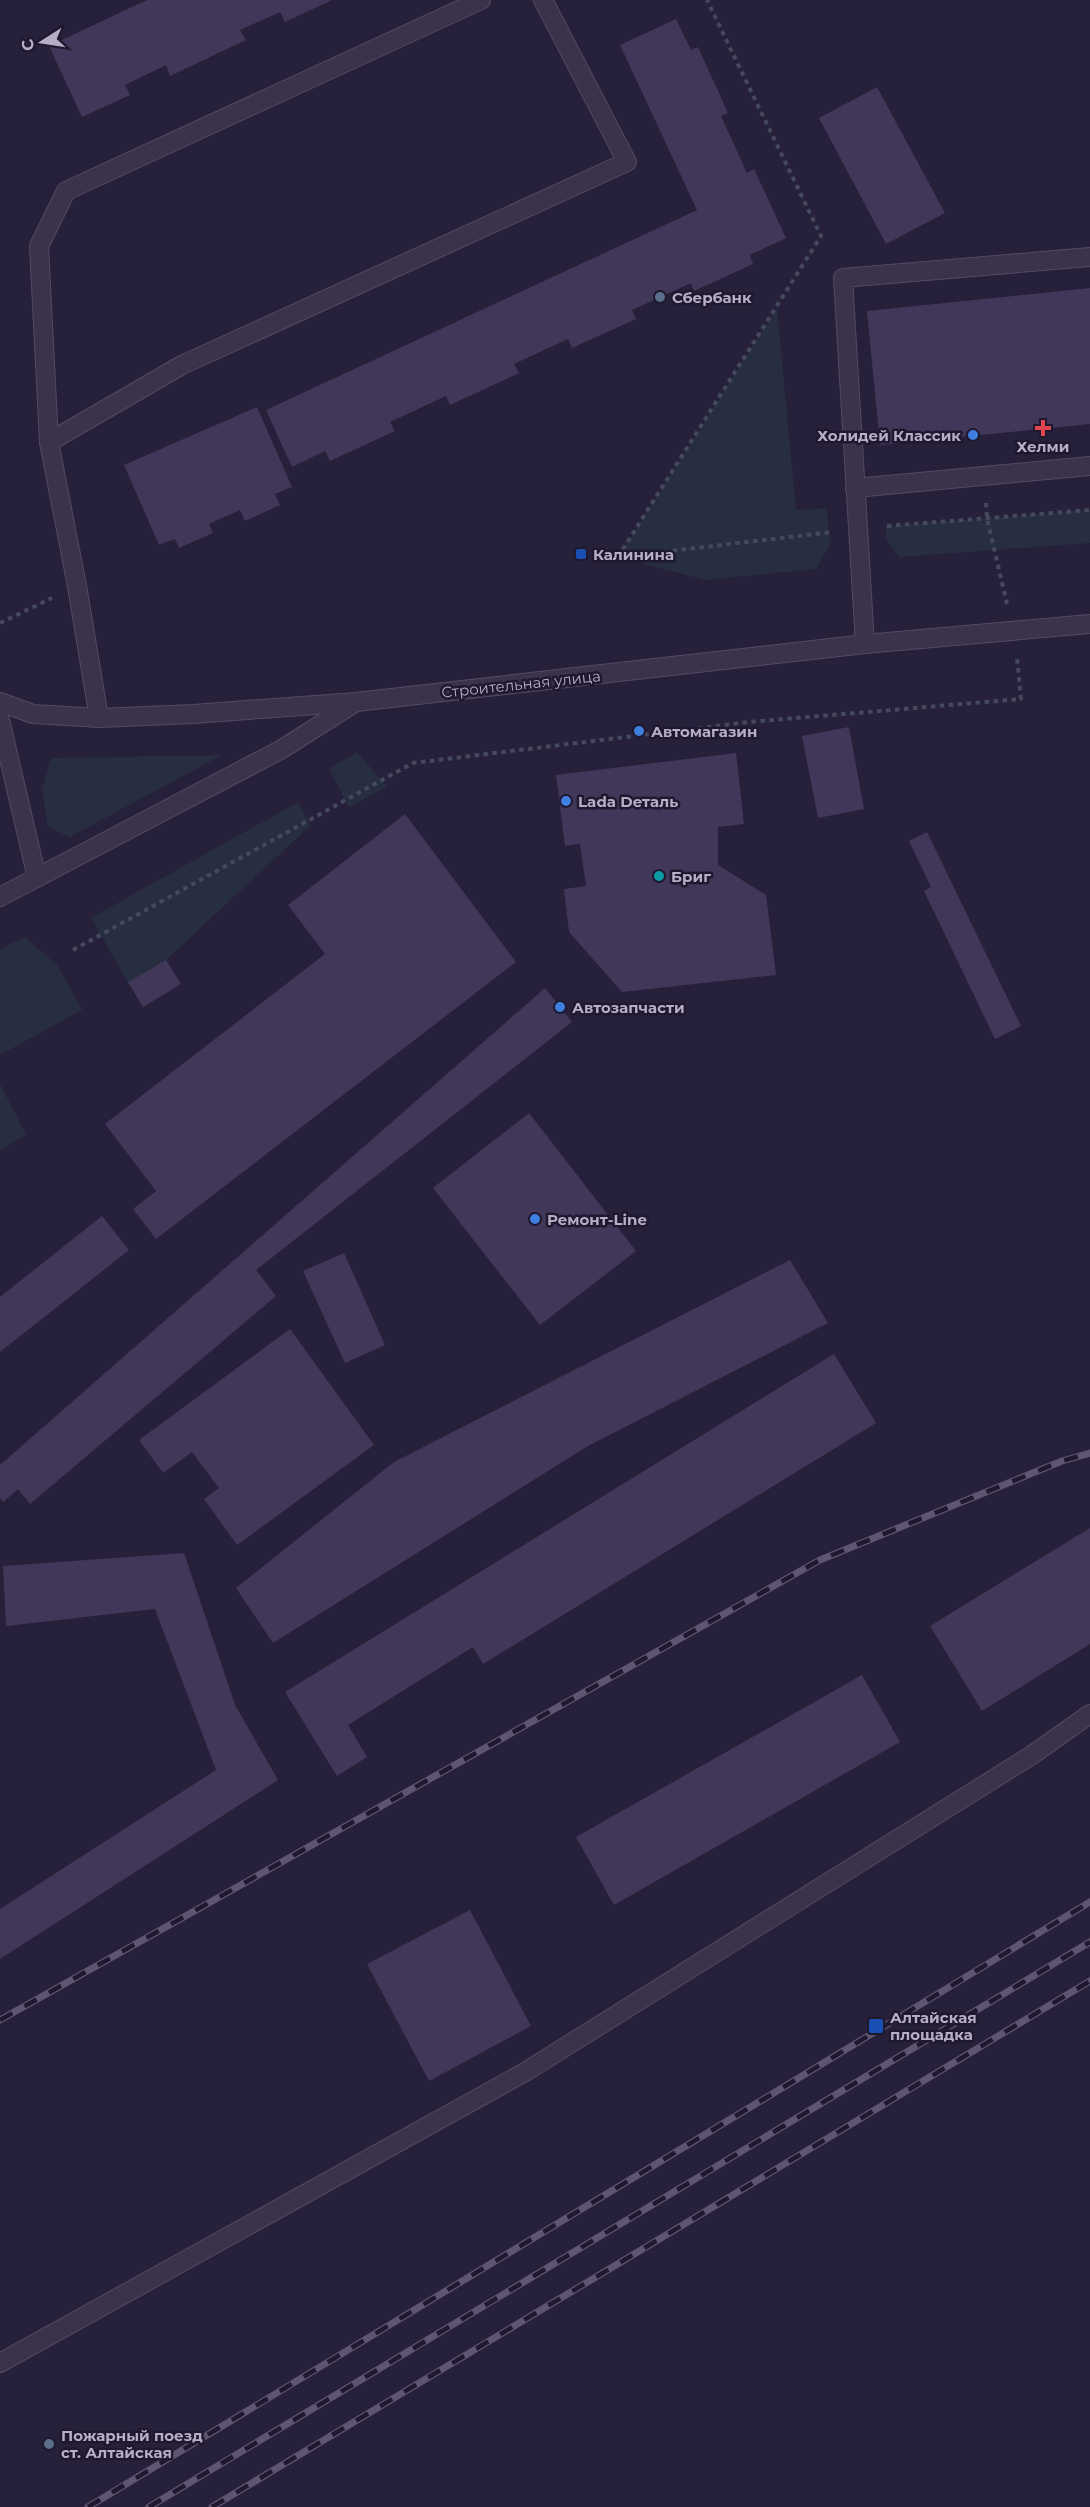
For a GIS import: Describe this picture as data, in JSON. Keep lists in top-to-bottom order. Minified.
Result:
{"streets":{"street":["Строительная улица"]},"places":{"other":["Сбербанк","Холидей Классик","Автомагазин","Lada Dеталь","Бриг","Автозапчасти","Ремонт-Line","Пожарный поезд ст. Алтайская"],"health":["Хелми"],"transit":["Калинина","Алтайская площадка"]},"north":"left"}
